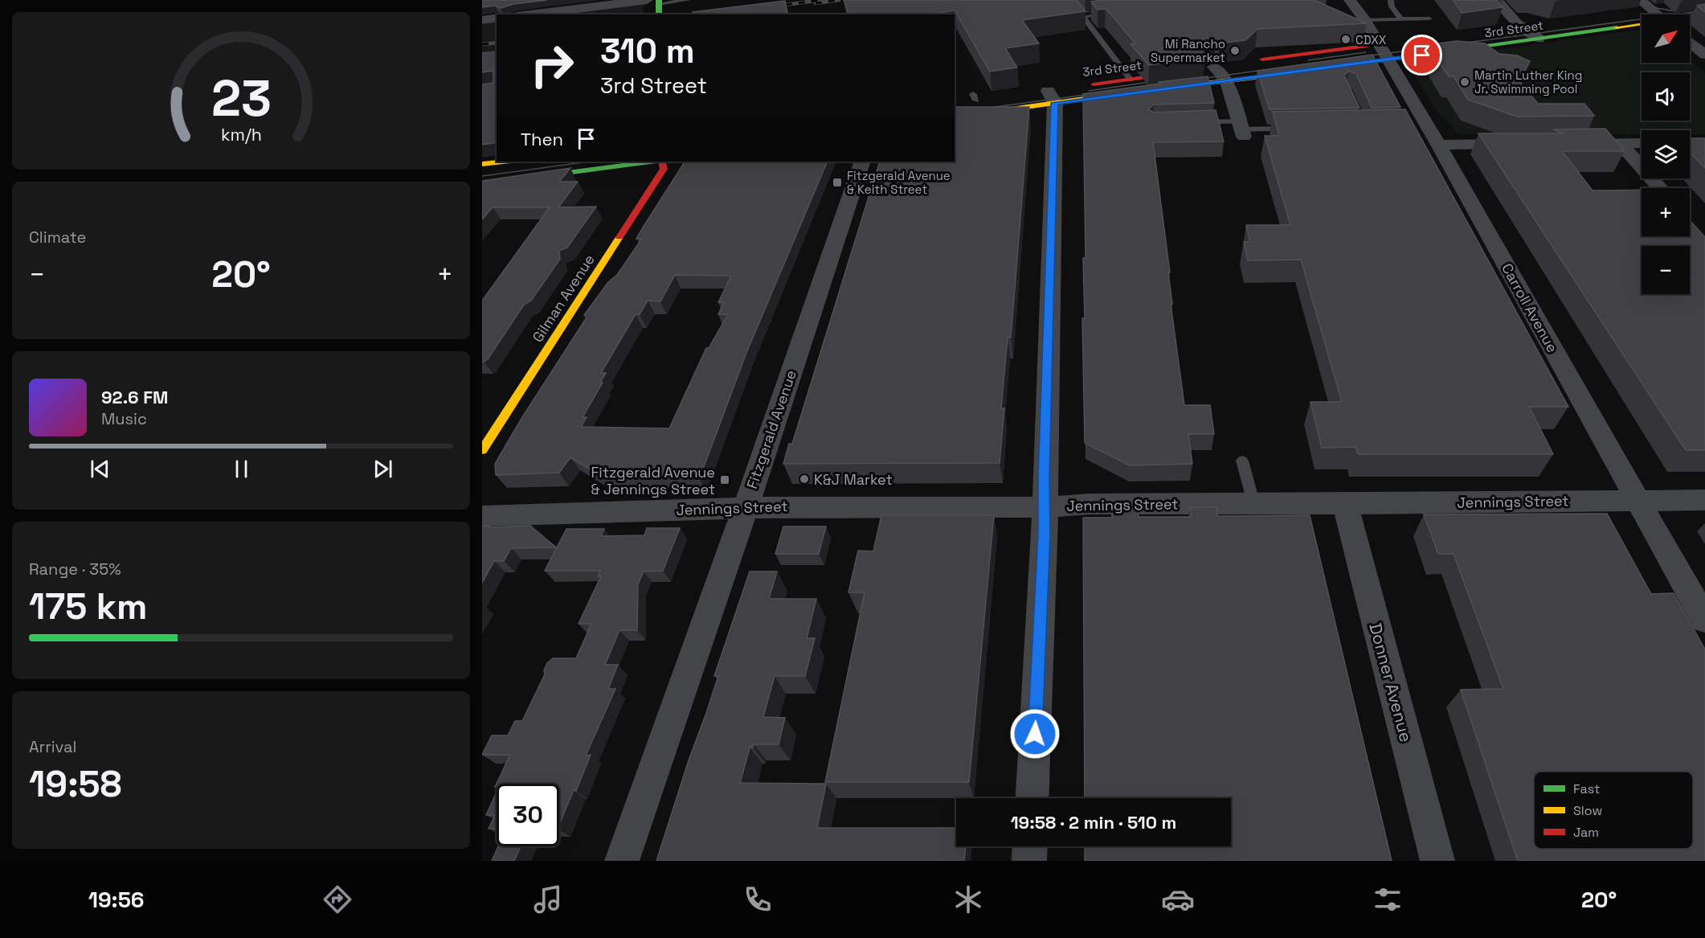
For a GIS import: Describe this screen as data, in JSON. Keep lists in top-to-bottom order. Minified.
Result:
{"streets":{"main road":["3rd Street","Gilman Avenue"],"street":["Carroll Avenue","Fitzgerald Avenue","Jennings Street","Donner Avenue"]},"crossings":[["3rd Street","Carroll Avenue"],["Carroll Avenue","Jennings Street"],["Fitzgerald Avenue","Jennings Street"],["Jennings Street","Donner Avenue"]],"places":{"other":["CDXX","Mi Rancho Supermarket","Martin Luther King Jr. Swimming Pool","K&J Market"],"transit":["Fitzgerald Avenue & Keith Street","Fitzgerald Avenue & Jennings Street"]},"legend":["Fast","Slow","Jam"],"north":"top right","page":{"map_buttons":["+","−"],"turn":["310 m","3rd Street"],"then":"Then","tile":["Climate",["Range · 35%","175 km"],["Arrival","19:58"]],"heat":["−","20°","+"],"song":["92.6 FM","Music"],"limit":"30","trip":"19:58 · 2 min · 510 m","tabs":["19:56","20°"],"gauge":["23","km/h"]}}
